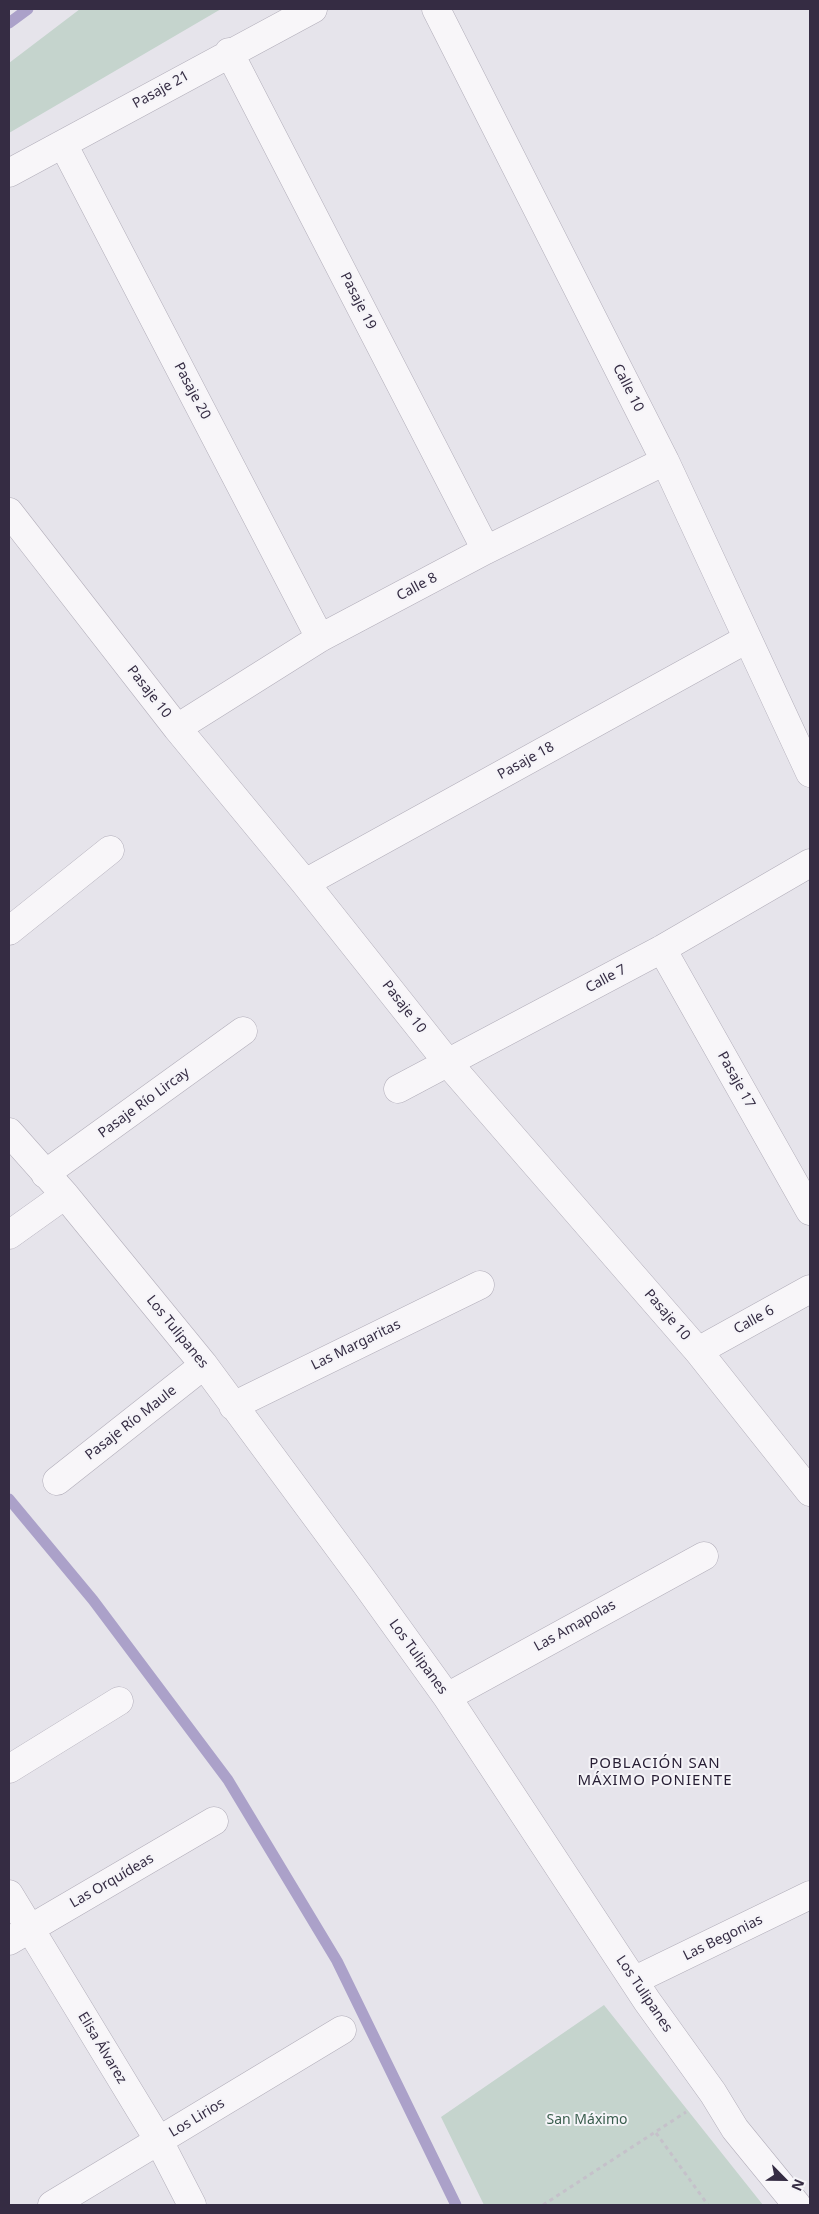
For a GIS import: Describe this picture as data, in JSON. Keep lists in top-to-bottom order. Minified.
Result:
{"streets":{"street":["Pasaje 21","Pasaje 19","Calle 10","Pasaje 20","Calle 8","Pasaje 10","Pasaje 18","Calle 7","Pasaje 17","Pasaje Río Lircay","Calle 6","Los Tulipanes","Las Margaritas","Pasaje Río Maule","Las Amapolas","Las Orquídeas","Las Begonias","Elisa Álvarez","Los Lirios"]},"crossings":[["Pasaje 21","Pasaje 19"],["Pasaje 21","Pasaje 20"],["Pasaje 19","Calle 8"],["Calle 10","Calle 8"],["Calle 10","Pasaje 18"],["Pasaje 20","Calle 8"],["Calle 8","Pasaje 10"],["Pasaje 10","Pasaje 18"],["Pasaje 10","Calle 7"],["Pasaje 10","Calle 6"],["Calle 7","Pasaje 17"],["Pasaje Río Lircay","Los Tulipanes"],["Los Tulipanes","Las Margaritas"],["Los Tulipanes","Pasaje Río Maule"],["Los Tulipanes","Las Amapolas"],["Los Tulipanes","Las Begonias"],["Las Orquídeas","Elisa Álvarez"],["Elisa Álvarez","Los Lirios"]],"districts":["POBLACIÓN SAN MÁXIMO PONIENTE"],"parks":["San Máximo"],"north":"bottom right"}
